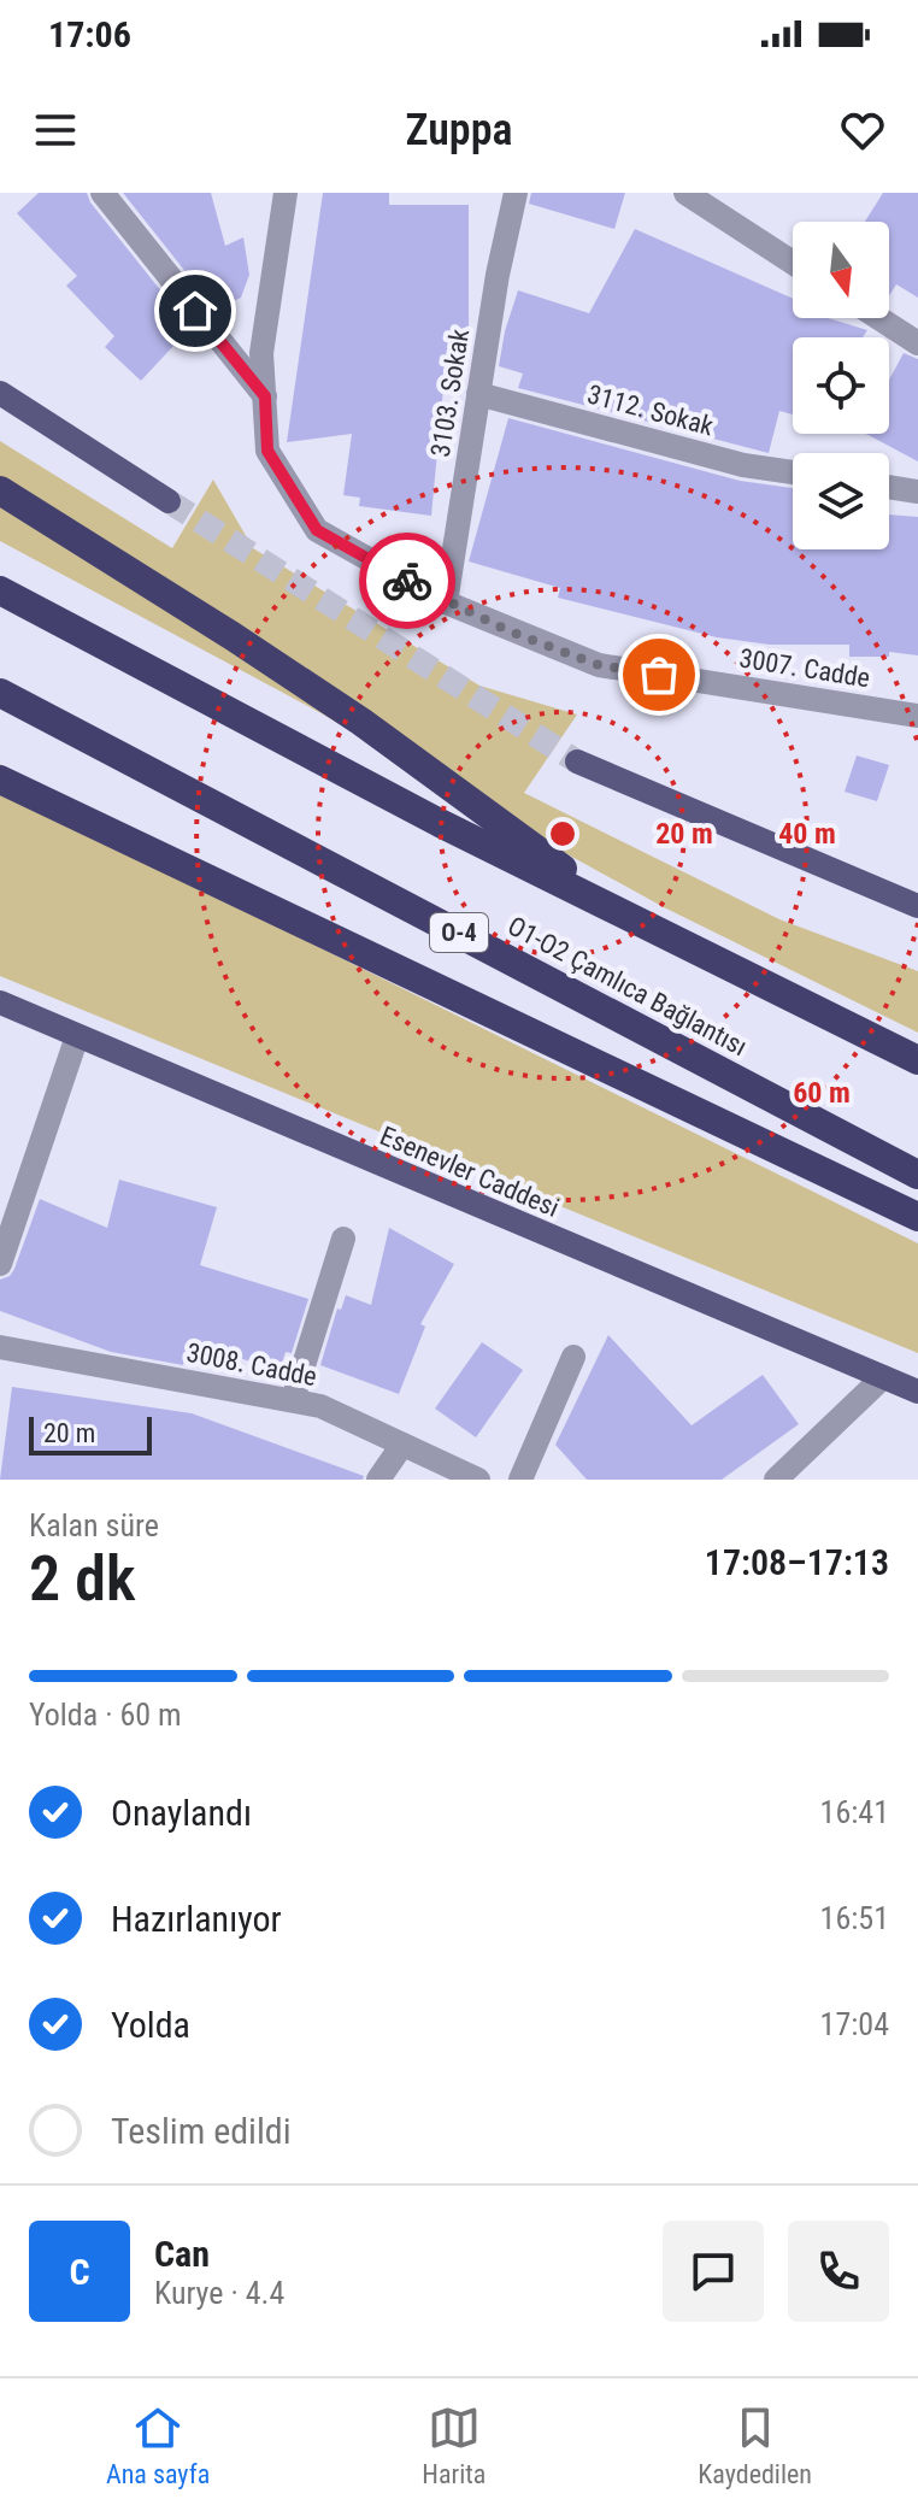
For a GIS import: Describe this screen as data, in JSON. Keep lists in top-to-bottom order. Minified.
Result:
{"streets":{"highway":["O-4","O1-O2 Çamlıca Bağlantısı"],"main road":["Esenevler Caddesi"],"street":["3103. Sokak","3112. Sokak","3007. Cadde","3008. Cadde"]},"crossings":[["3103. Sokak","3112. Sokak"],["3103. Sokak","3007. Cadde"]],"scale_bar":"20 m","north":"bottom","page":{"status":"17:06","header":"Zuppa","scale":"20 m","heading":["2 dk","Kalan süre","17:08–17:13"],"panel":["Can","Kurye · 4.4"],"bar":"Yolda · 60 m","list":[["Onaylandı","16:41"],["Hazırlanıyor","16:51"],["Yolda","17:04"],"Teslim edildi"],"round":"C","tabs":["Ana sayfa","Harita","Kaydedilen"]},"rings":["20 m","40 m","60 m"]}
